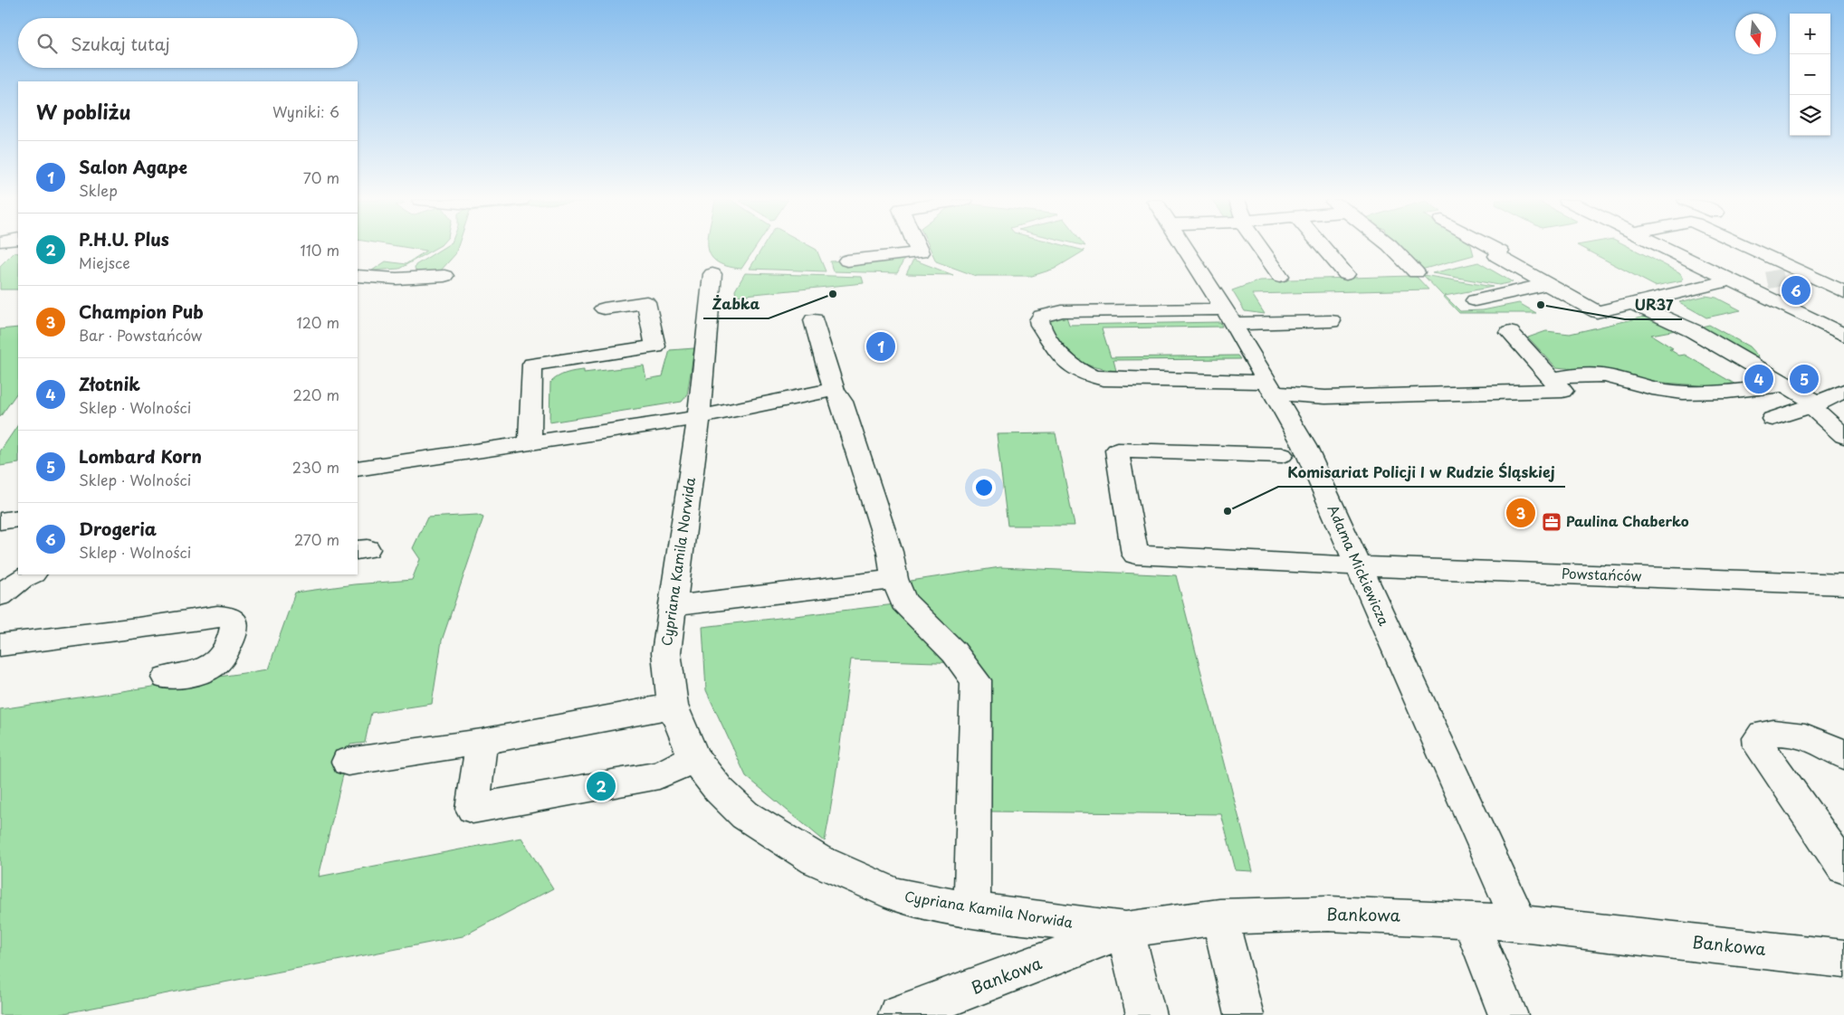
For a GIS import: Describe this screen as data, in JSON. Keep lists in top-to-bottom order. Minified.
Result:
{"streets":{"street":["Cypriana Kamila Norwida","Adama Mickiewicza","Powstańców","Bankowa"]},"crossings":[["Cypriana Kamila Norwida","Bankowa"],["Adama Mickiewicza","Powstańców"],["Adama Mickiewicza","Bankowa"]],"places":{"other":["Żabka","UR37","Komisariat Policji I w Rudzie Śląskiej"],"office":["Paulina Chaberko"]},"north":"bottom","page":{"map_buttons":["+","−"],"search":"Szukaj tutaj","heading":["W pobliżu","Wyniki: 6"],"list":[{"mark":"1","name":"Salon Agape","note":"Sklep","value":"70 m"},{"mark":"2","name":"P.H.U. Plus","note":"Miejsce","value":"110 m"},{"mark":"3","name":"Champion Pub","note":"Bar · Powstańców","value":"120 m"},{"mark":"4","name":"Złotnik","note":"Sklep · Wolności","value":"220 m"},{"mark":"5","name":"Lombard Korn","note":"Sklep · Wolności","value":"230 m"},{"mark":"6","name":"Drogeria","note":"Sklep · Wolności","value":"270 m"}],"pins":["6","1","4","5","3","2"]}}
